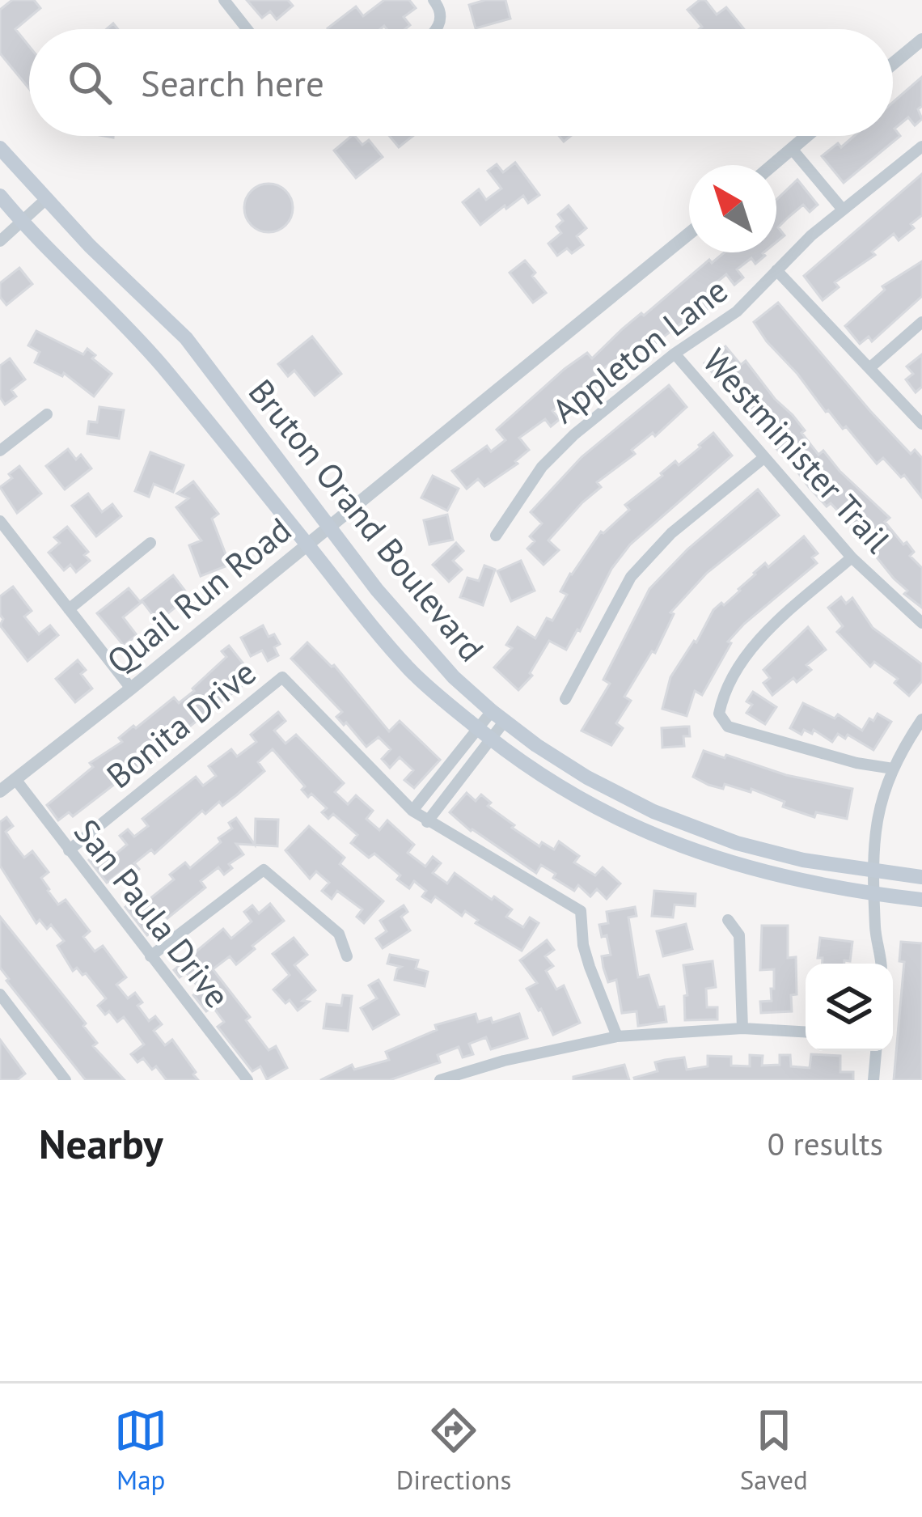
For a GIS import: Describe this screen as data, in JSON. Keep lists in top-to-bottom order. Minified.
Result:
{"streets":{"main road":["Bruton Orand Boulevard"],"street":["Appleton Lane","Westminister Trail","Quail Run Road","Bonita Drive","San Paula Drive"]},"crossings":[["Appleton Lane","Westminister Trail"],["Bruton Orand Boulevard","Quail Run Road"],["Quail Run Road","San Paula Drive"],["Bonita Drive","San Paula Drive"]],"north":"top left","page":{"search":"Search here","heading":["Nearby","0 results"],"nav":["Map","Directions","Saved"]}}
